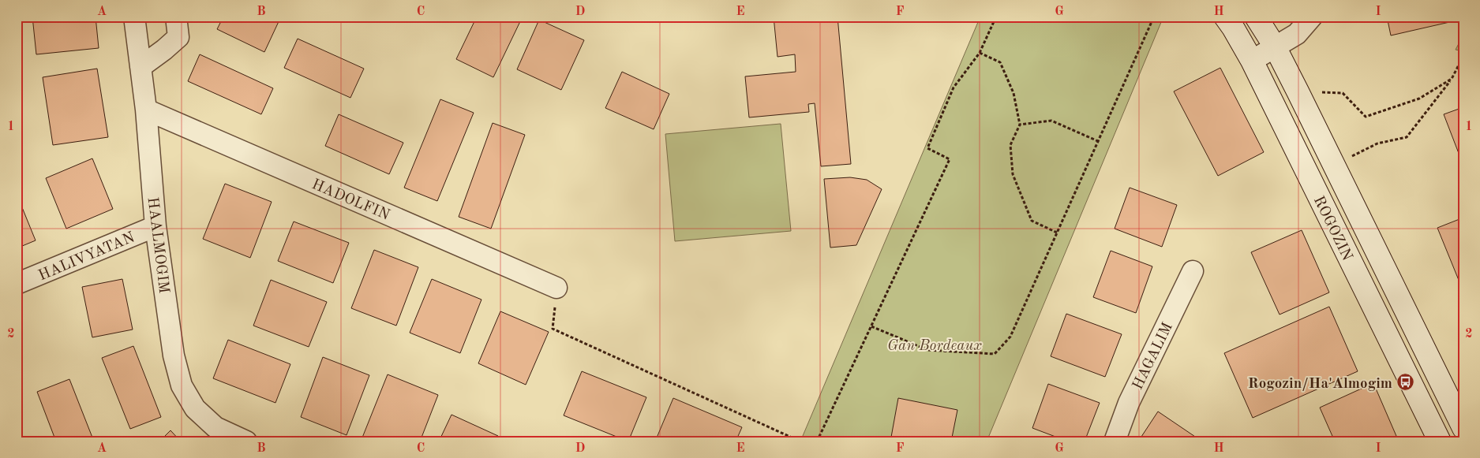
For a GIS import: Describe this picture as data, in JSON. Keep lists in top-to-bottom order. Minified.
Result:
{"streets":{"street":["HADOLFIN","ROGOZIN","HAALMOGIM","HALIVYATAN","HAGALIM"]},"crossings":[["HADOLFIN","HAALMOGIM"],["HAALMOGIM","HALIVYATAN"]],"parks":["Gan Bordeaux"],"places":{"bus stop":["Rogozin/Ha'Almogim"]},"grid":{"columns":["A","B","C","D","E","F","G","H","I"],"rows":["1","2"]}}
